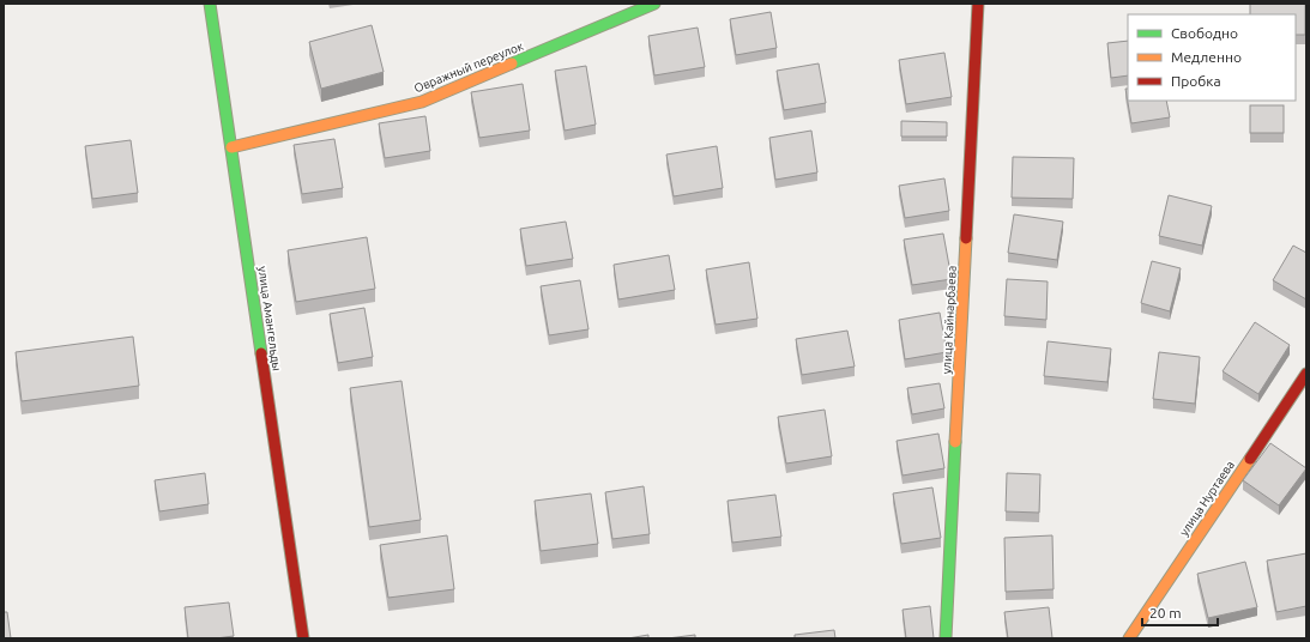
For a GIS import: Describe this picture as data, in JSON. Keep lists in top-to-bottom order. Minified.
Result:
{"streets":{"street":["Овражный переулок","улица Амангельды","улица Кайнарбаева","улица Нуртаева"]},"crossings":[["Овражный переулок","улица Амангельды"]],"legend":["Свободно","Медленно","Пробка"],"scale_bar":"20 m"}
